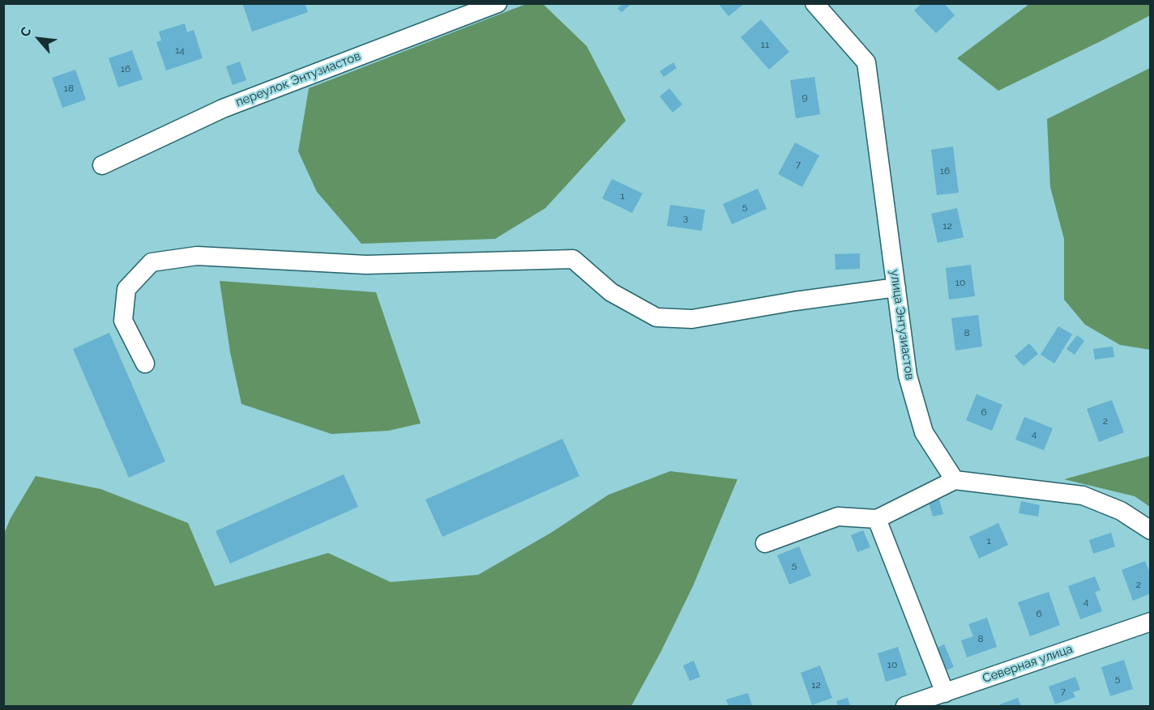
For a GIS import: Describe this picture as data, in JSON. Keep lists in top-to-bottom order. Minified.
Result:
{"streets":{"street":["переулок Энтузиастов","улица Энтузиастов","Северная улица"]},"house_numbers":["11","14","16","18","9","7","16","1","5","3","12","10","8","6","2","4","1","5","2","4","6","8","10","5","12","7"],"north":"top left"}
